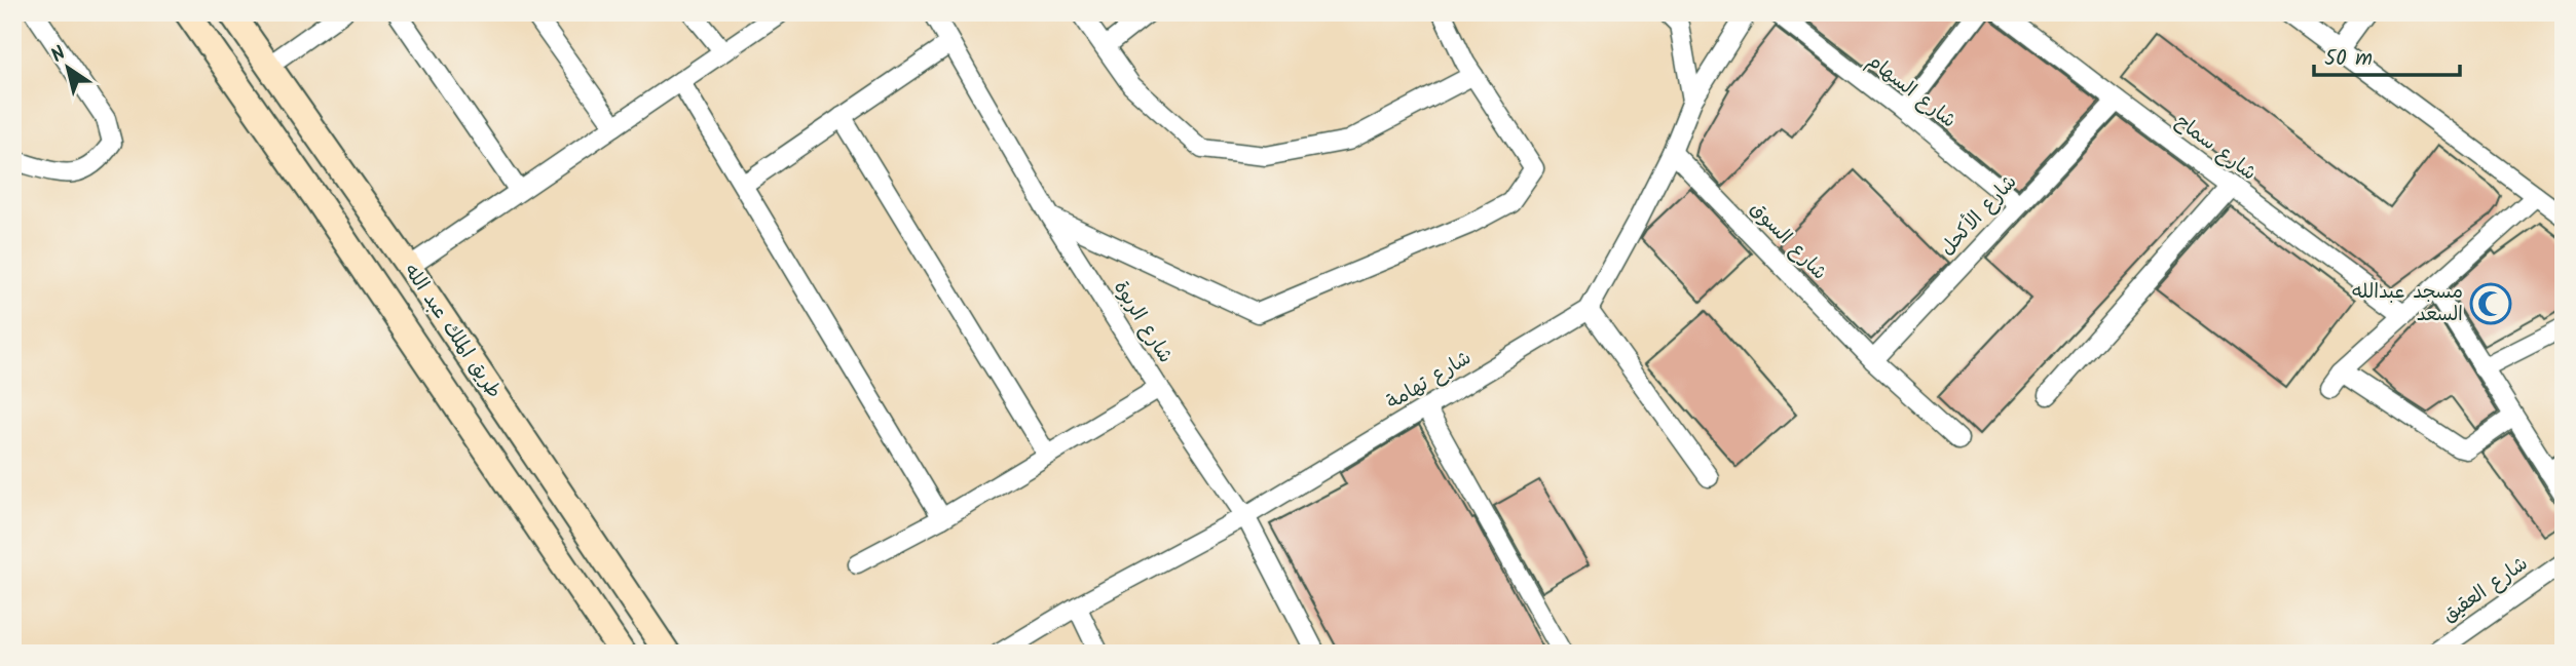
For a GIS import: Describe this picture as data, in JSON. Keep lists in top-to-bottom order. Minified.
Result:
{"streets":{"main road":["طريق الملك عبد الله"],"street":["شارع السهام","شارع سماح","شارع الأكحل","شارع السوق","شارع الربوة","شارع تهامة","شارع العقيق"]},"crossings":[["شارع السهام","شارع الأكحل"],["شارع سماح","شارع الأكحل"],["شارع الأكحل","شارع السوق"],["شارع الربوة","شارع تهامة"]],"places":{"mosque":["مسجد عبدالله السعد"]},"scale_bar":"50 m","north":"top left"}
